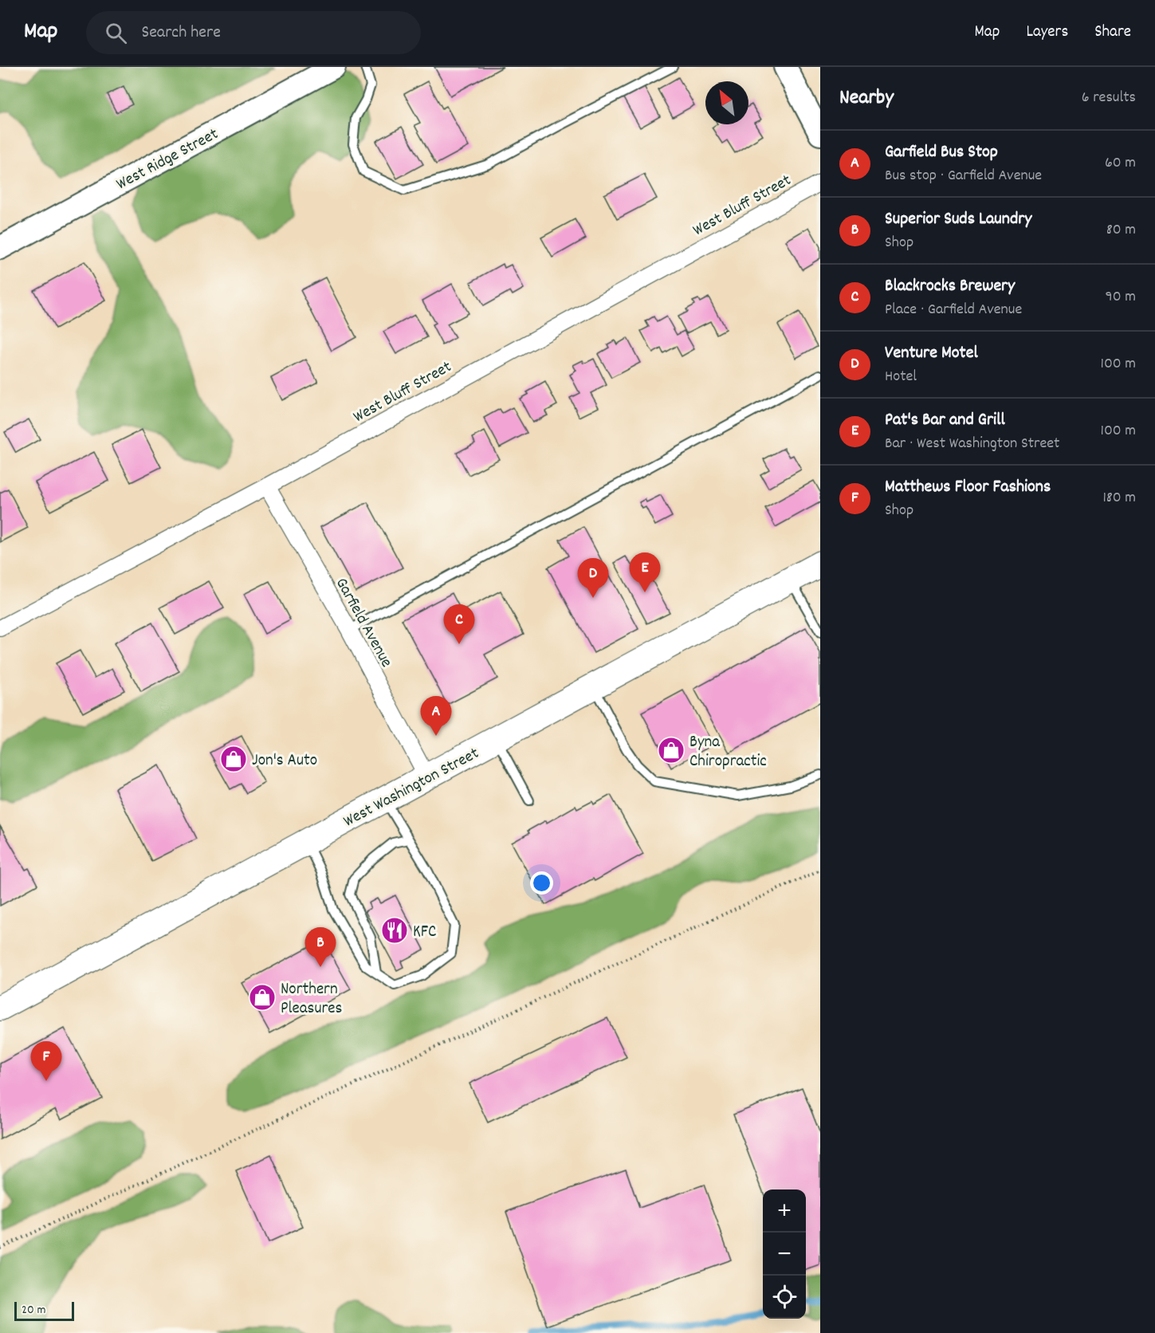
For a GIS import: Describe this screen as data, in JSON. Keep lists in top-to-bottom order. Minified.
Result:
{"streets":{"main road":["West Washington Street"],"street":["West Ridge Street","West Bluff Street","Garfield Avenue"]},"crossings":[["West Bluff Street","Garfield Avenue"],["Garfield Avenue","West Washington Street"]],"places":{"shop":["Byna Chiropractic","Jon's Auto","Northern Pleasures"],"restaurant":["KFC"]},"scale_bar":"20 m","north":"top left","page":{"header":"Map","search":"Search here","nav":["Map","Layers","Share"],"heading":["Nearby","6 results"],"list":[{"mark":"A","name":"Garfield Bus Stop","note":"Bus stop · Garfield Avenue","value":"60 m"},{"mark":"B","name":"Superior Suds Laundry","note":"Shop","value":"80 m"},{"mark":"C","name":"Blackrocks Brewery","note":"Place · Garfield Avenue","value":"90 m"},{"mark":"D","name":"Venture Motel","note":"Hotel","value":"100 m"},{"mark":"E","name":"Pat's Bar and Grill","note":"Bar · West Washington Street","value":"100 m"},{"mark":"F","name":"Matthews Floor Fashions","note":"Shop","value":"180 m"}],"pins":["E","D","C","A","B","F"],"map_buttons":["+","−"],"scale":"20 m"}}
